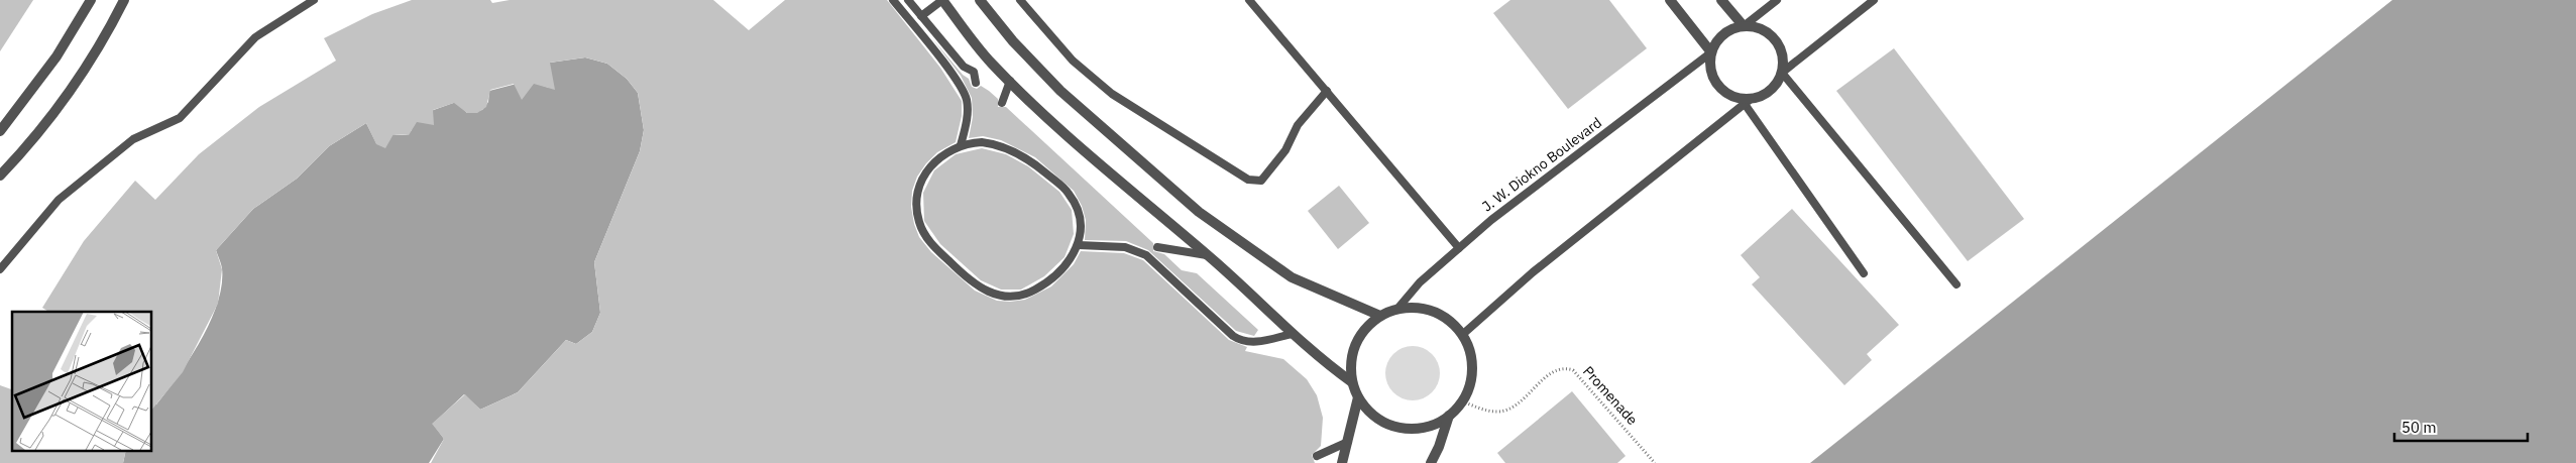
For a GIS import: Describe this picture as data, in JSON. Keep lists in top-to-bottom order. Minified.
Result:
{"streets":{"lane":["J. W. Diokno Boulevard"],"path":["Promenade"]},"crossings":[["J. W. Diokno Boulevard","Promenade"]],"scale_bar":"50 m"}
